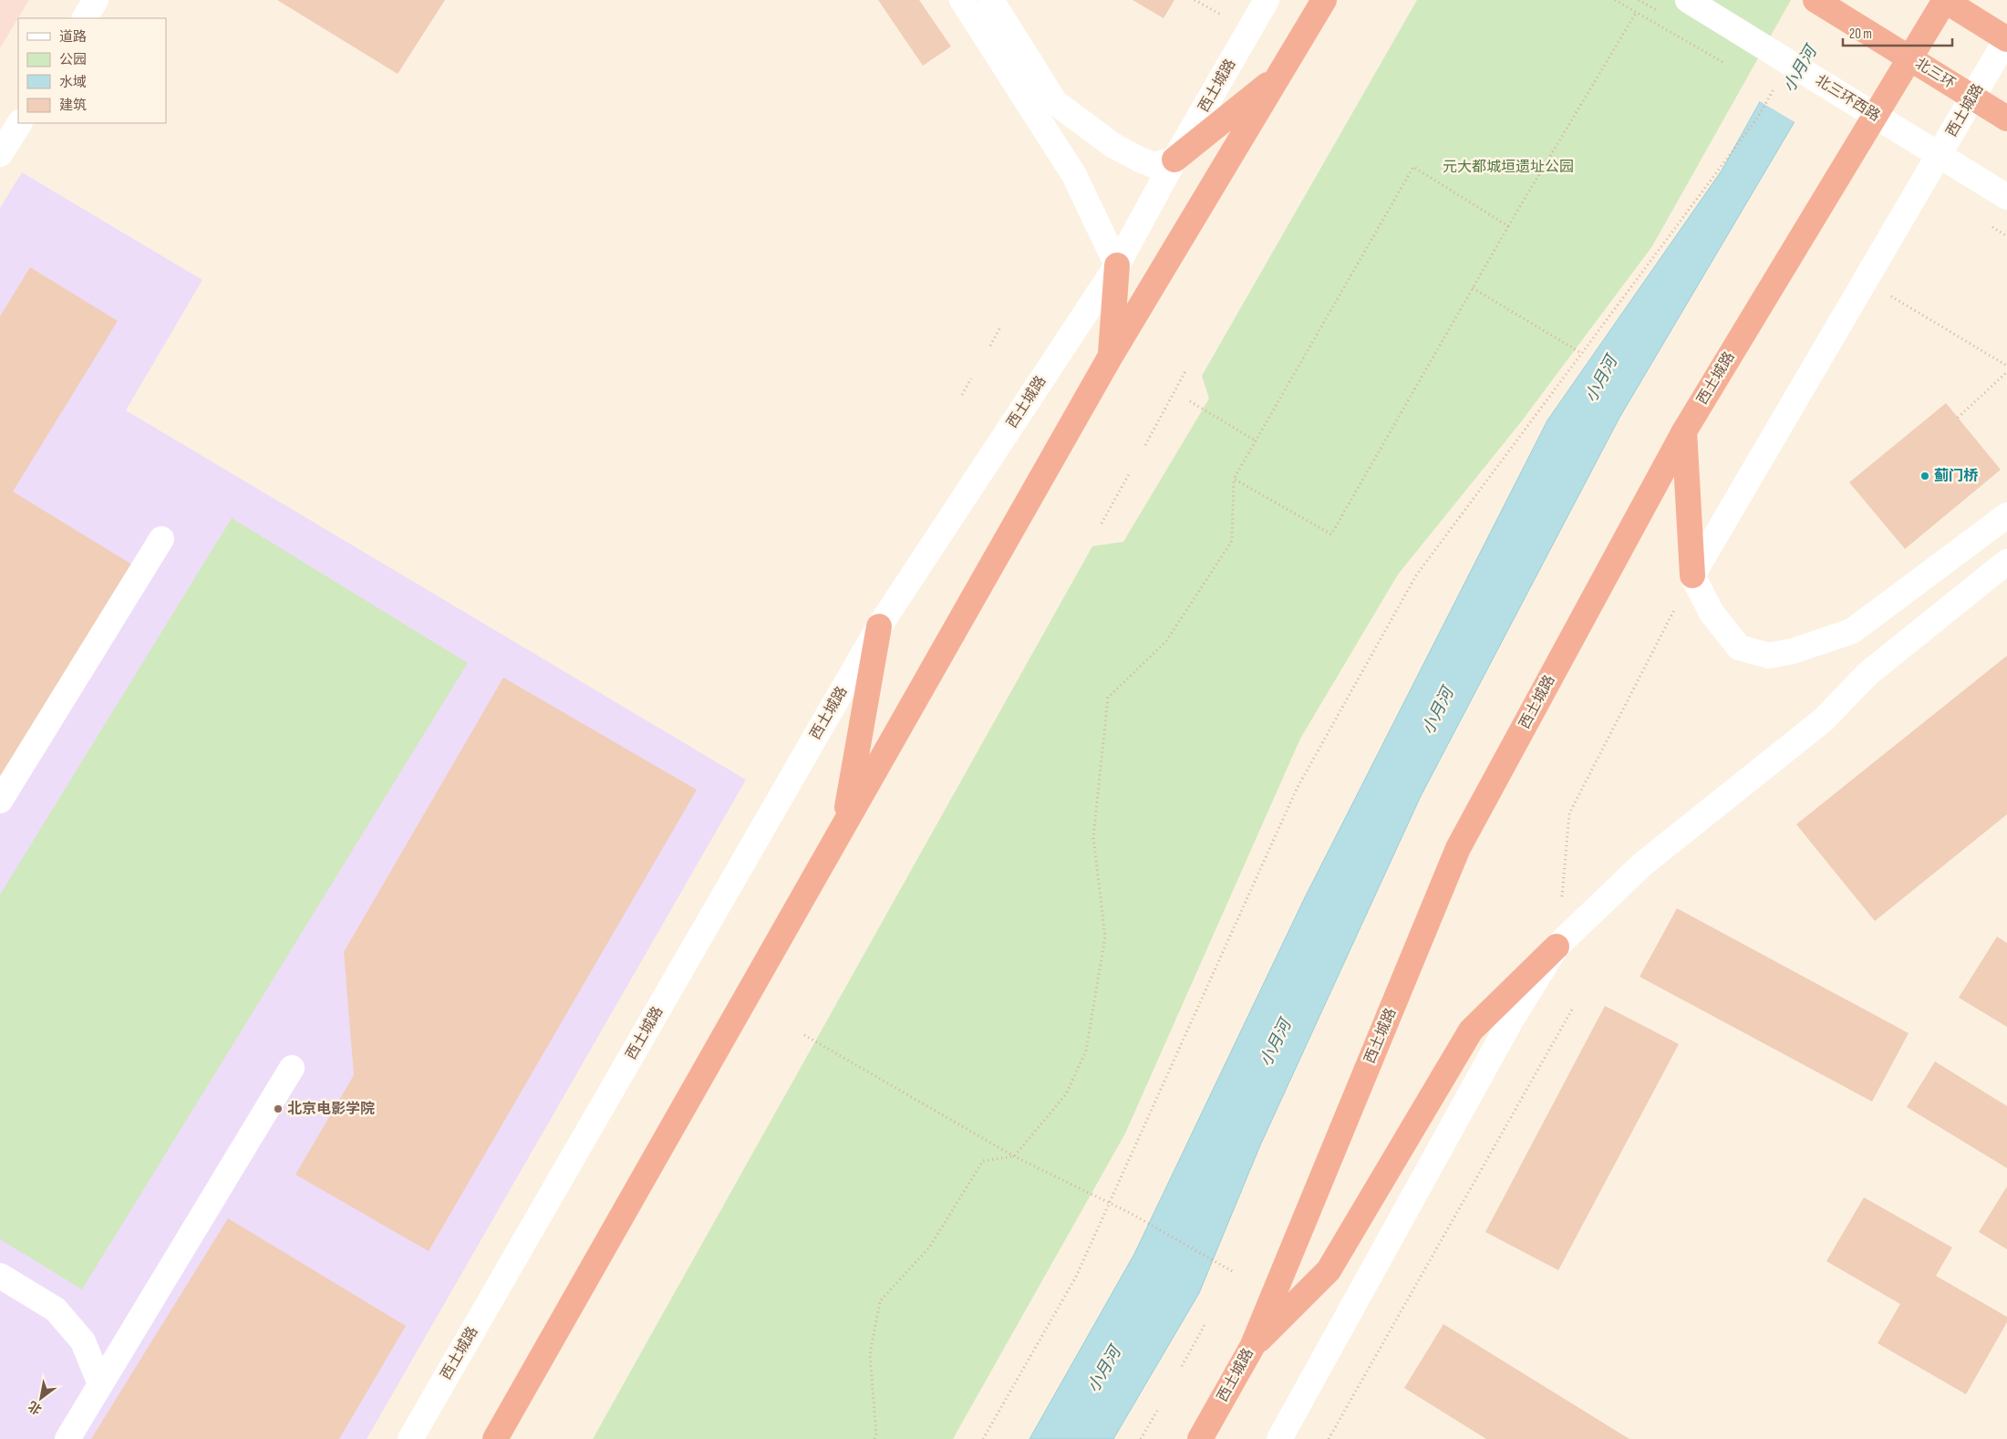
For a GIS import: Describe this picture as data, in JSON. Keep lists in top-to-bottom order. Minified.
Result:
{"streets":{"highway":["北三环","西土城路"],"street":["北三环西路"]},"water":["小月河"],"parks":["元大都城垣遗址公园"],"places":["蓟门桥","北京电影学院"],"legend":["道路","公园","水域","建筑"],"scale_bar":"20 m","north":"bottom left"}
